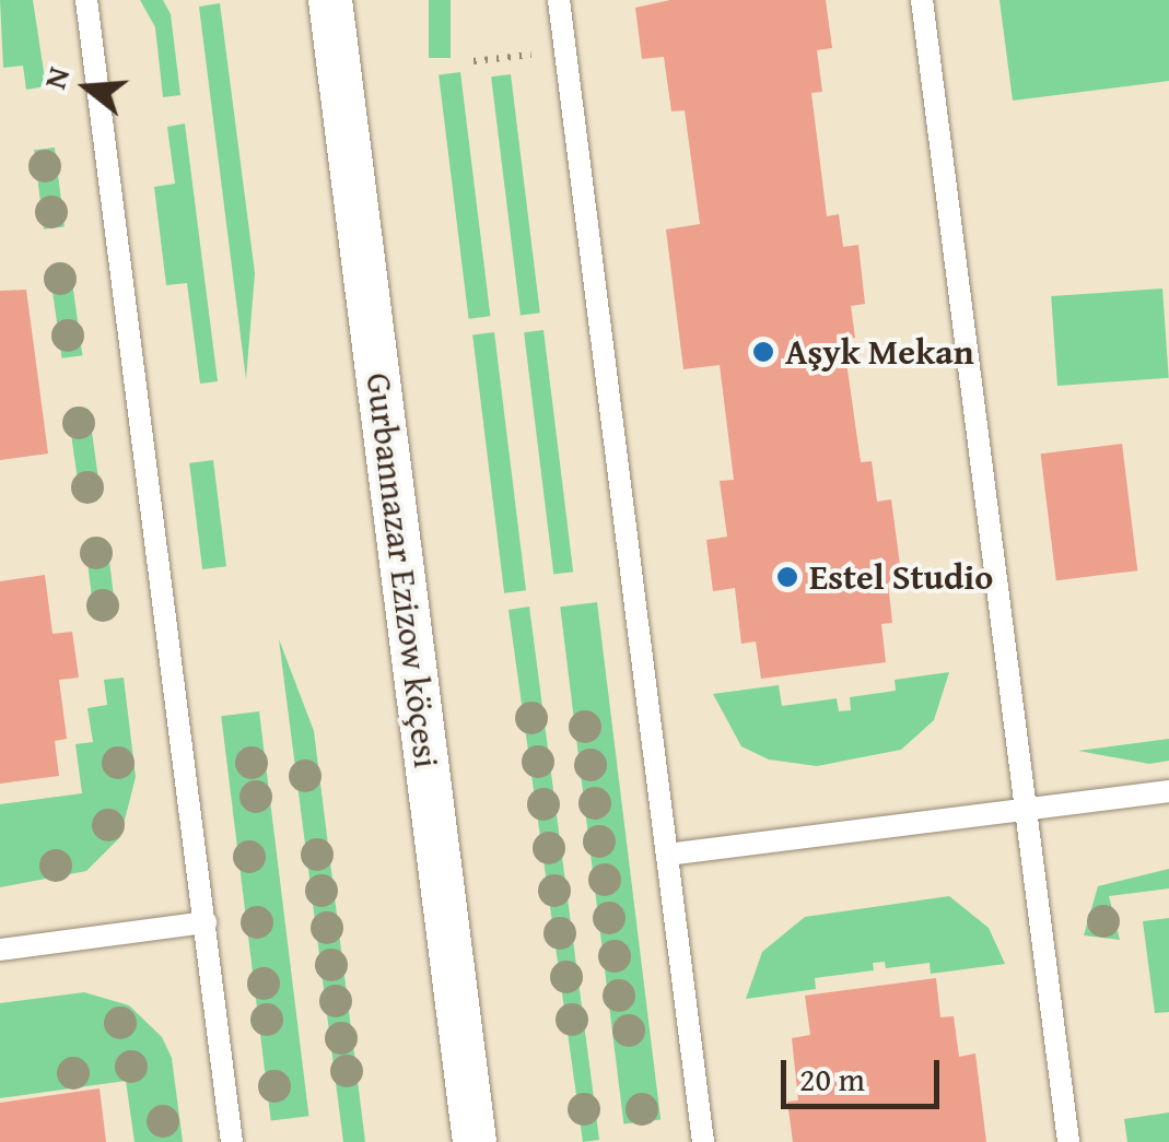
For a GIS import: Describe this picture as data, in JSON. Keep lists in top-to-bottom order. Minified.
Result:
{"streets":{"street":["Gurbannazar Ezizow köçesi"]},"places":["Aşyk Mekan","Estel Studio"],"scale_bar":"20 m","north":"left"}
